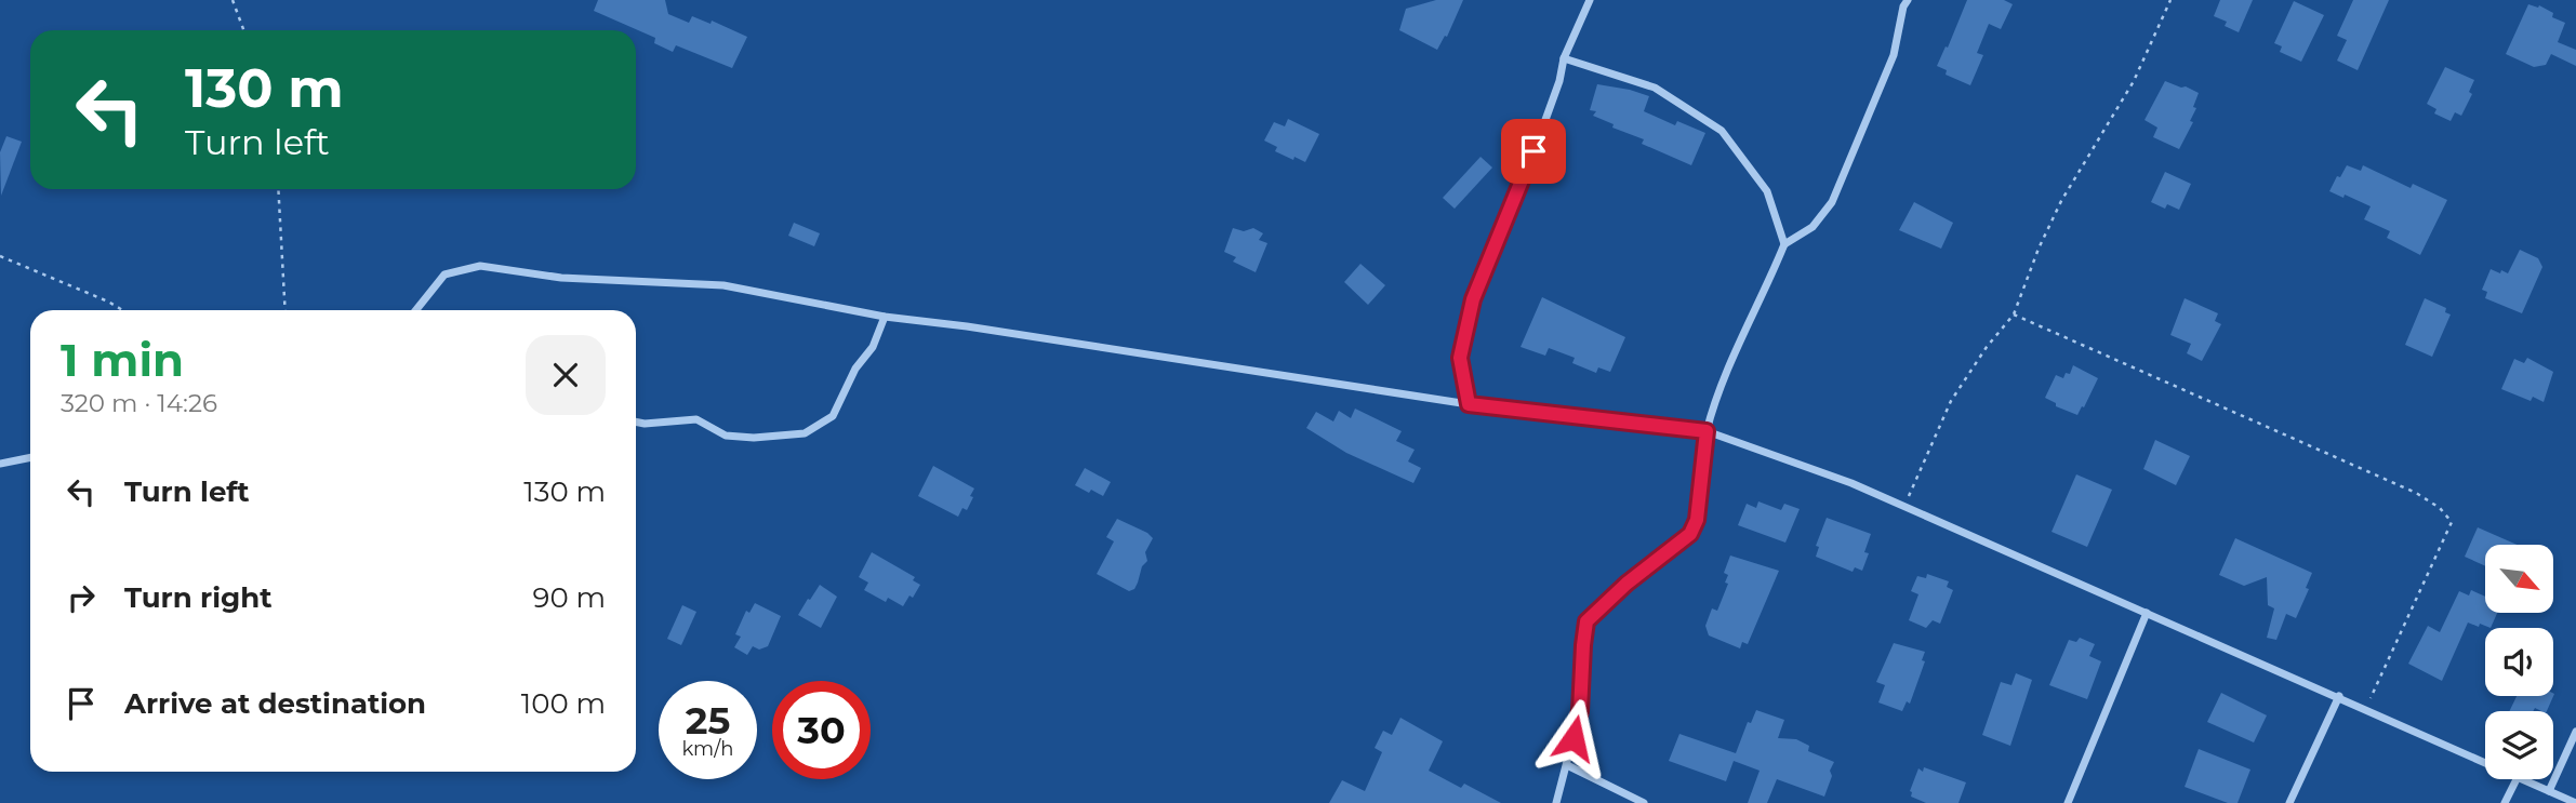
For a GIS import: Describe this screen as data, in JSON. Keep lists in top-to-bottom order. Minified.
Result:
{"north":"bottom right","page":{"turn":["130 m","Turn left"],"heading":["1 min","320 m · 14:26"],"list":[{"name":"Turn left","value":"130 m"},{"name":"Turn right","value":"90 m"},{"name":"Arrive at destination","value":"100 m"}],"speed":"25 km/h","limit":"30"}}
